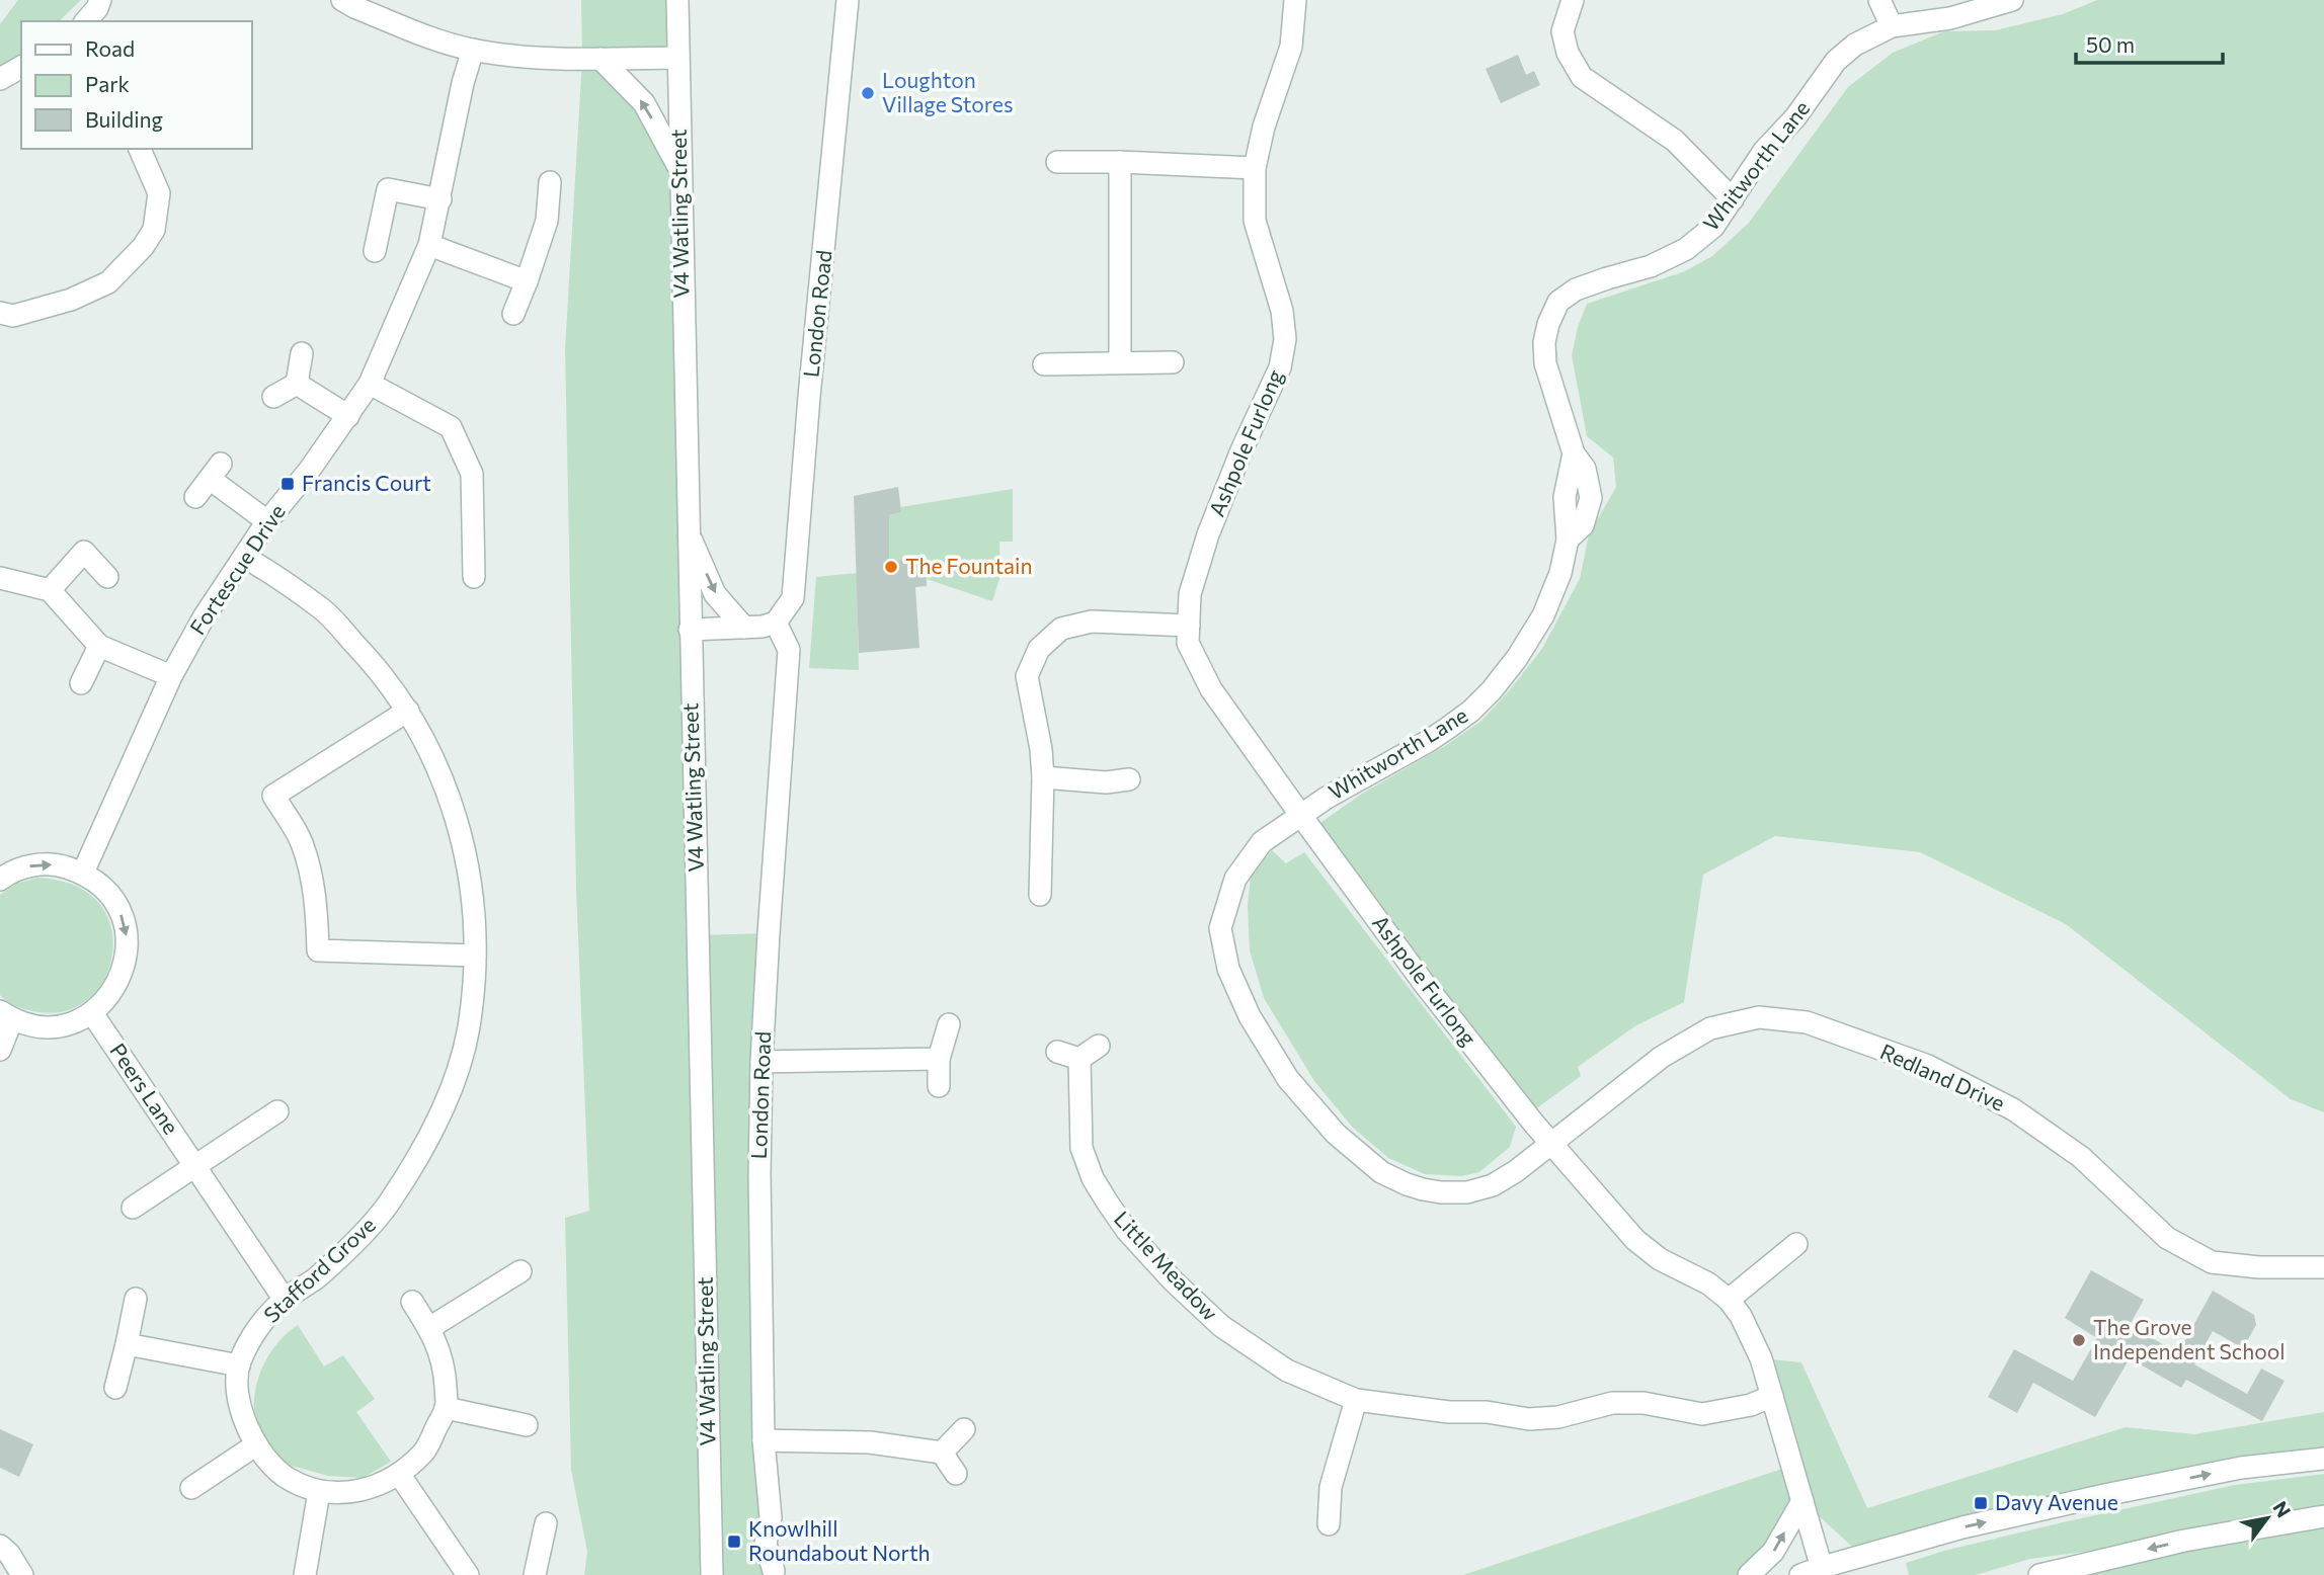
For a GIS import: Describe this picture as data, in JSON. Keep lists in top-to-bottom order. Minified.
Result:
{"streets":{"street":["Whitworth Lane","V4 Watling Street","London Road","Ashpole Furlong","Fortescue Drive","Redland Drive","Peers Lane","Little Meadow","Stafford Grove"]},"crossings":[["Whitworth Lane","Ashpole Furlong"],["Ashpole Furlong","Redland Drive"],["Ashpole Furlong","Little Meadow"],["Fortescue Drive","Stafford Grove"],["Peers Lane","Stafford Grove"]],"places":{"other":["Loughton Village Stores","The Fountain","The Grove Independent School"],"transit":["Francis Court","Davy Avenue","Knowlhill Roundabout North"]},"legend":["Road","Park","Building"],"scale_bar":"50 m","north":"top right"}
